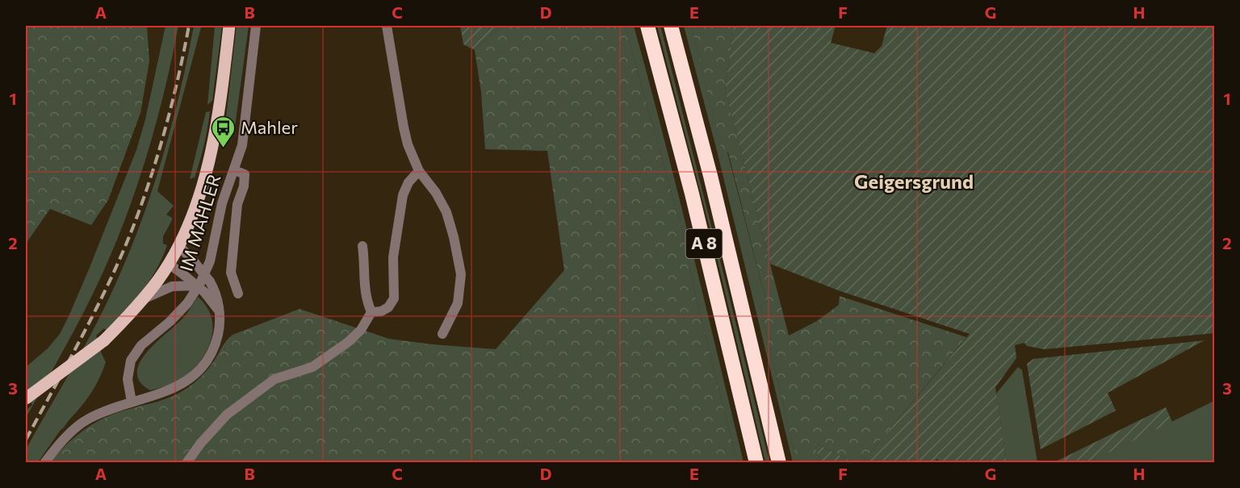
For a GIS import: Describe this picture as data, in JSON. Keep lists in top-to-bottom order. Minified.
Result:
{"streets":{"highway":["A 8"],"street":["IM MAHLER"]},"districts":["Geigersgrund"],"places":{"bus stop":["Mahler"]},"grid":{"columns":["A","B","C","D","E","F","G","H"],"rows":["1","2","3"]}}
